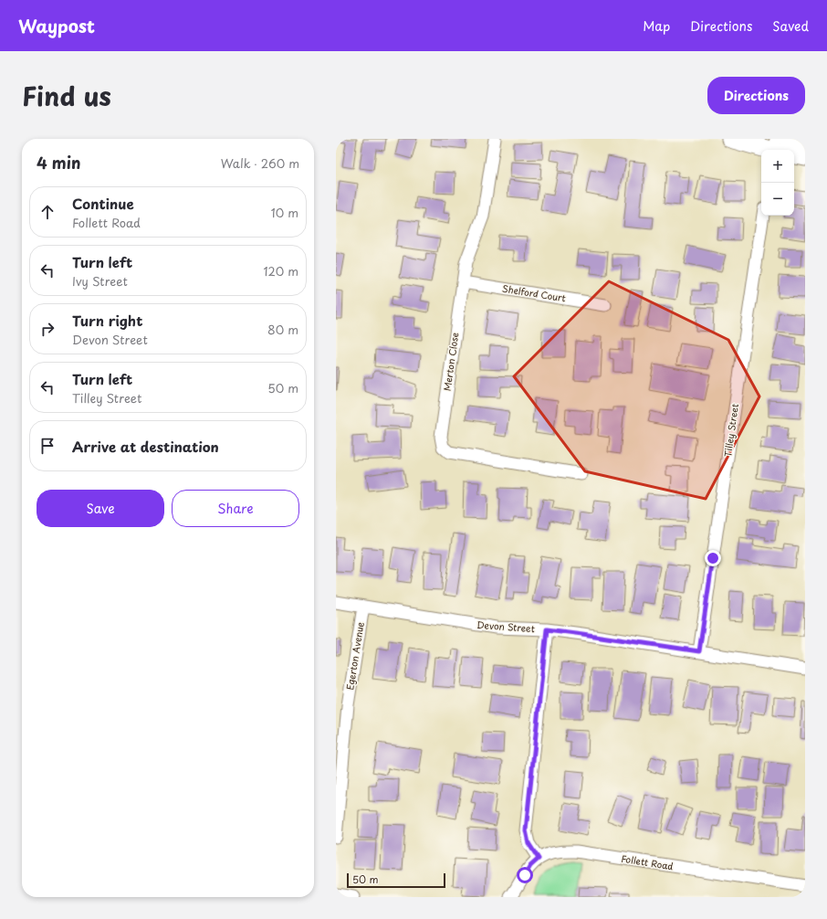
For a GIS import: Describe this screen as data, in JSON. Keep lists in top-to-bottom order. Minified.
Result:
{"streets":{"street":["Shelford Court","Merton Close","Tilley Street","Devon Street","Egerton Avenue","Follett Road"]},"crossings":[["Shelford Court","Merton Close"],["Tilley Street","Devon Street"],["Devon Street","Egerton Avenue"]],"scale_bar":"50 m","page":{"header":"Waypost","nav":["Map","Directions","Saved"],"title":"Find us","buttons":["Directions",["Save","Share"]],"heading":["4 min","Walk · 260 m"],"map_buttons":["+","−"],"list":[["Continue","Follett Road","10 m"],["Turn left","Ivy Street","120 m"],["Turn right","Devon Street","80 m"],["Turn left","Tilley Street","50 m"],"Arrive at destination"],"scale":"50 m"}}
